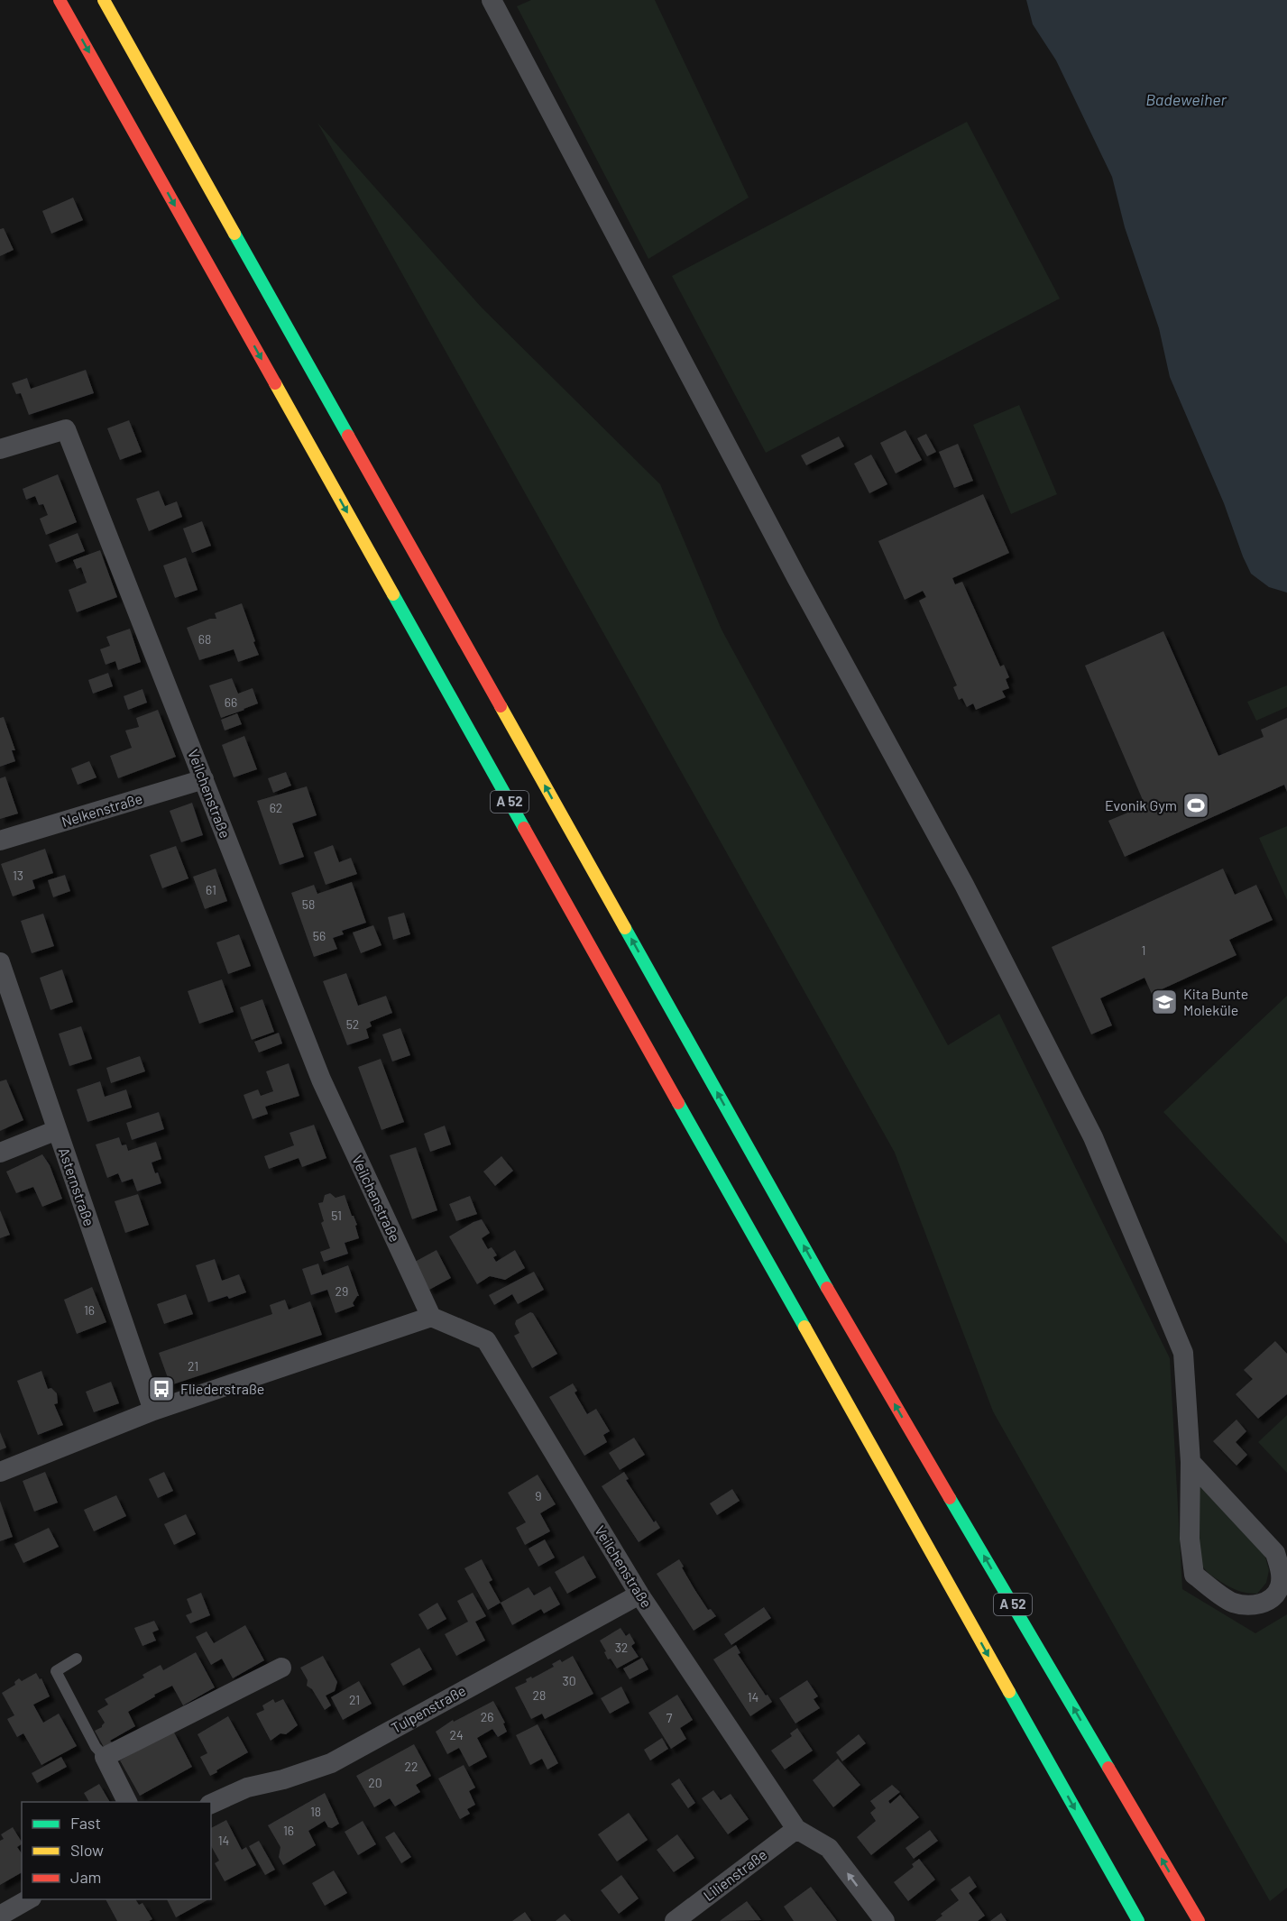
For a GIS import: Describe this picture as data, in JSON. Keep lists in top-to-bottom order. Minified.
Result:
{"streets":{"highway":["A 52"],"street":["Veilchenstraße","Nelkenstraße","Asternstraße","Tulpenstraße","Lilienstraße"]},"crossings":[["Veilchenstraße","Nelkenstraße"],["Veilchenstraße","Tulpenstraße"],["Veilchenstraße","Lilienstraße"]],"water":["Badeweiher"],"places":{"sports":["Evonik Gym"],"school or university":["Kita Bunte Moleküle"],"bus stop":["Fliederstraße"]},"house_numbers":["68","66","62","13","61","58","56","1","52","51","29","16","21","9","32","30","28","14","21","26","7","24","22","20","18","16","14"],"legend":["Fast","Slow","Jam"]}
